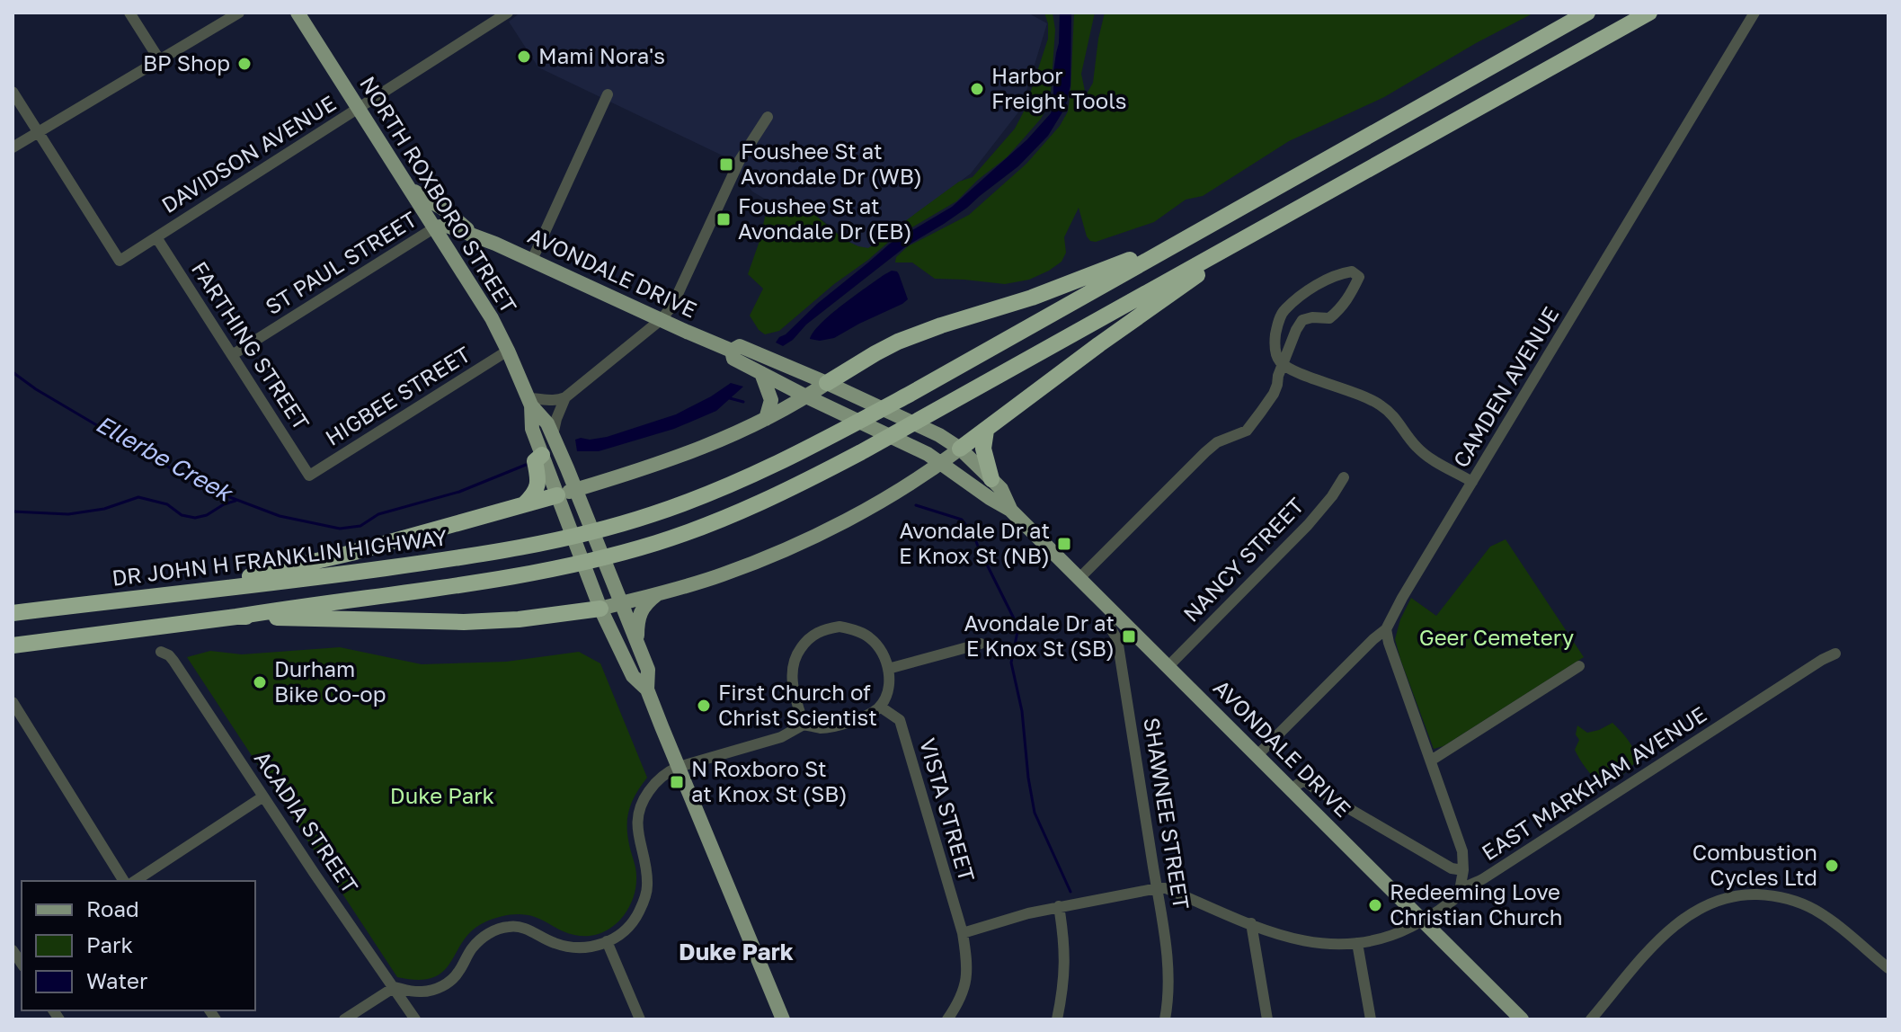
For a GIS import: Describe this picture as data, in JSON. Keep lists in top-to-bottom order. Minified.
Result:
{"streets":{"highway":["DR JOHN H FRANKLIN HIGHWAY"],"main road":["NORTH ROXBORO STREET","AVONDALE DRIVE"],"street":["DAVIDSON AVENUE","ST PAUL STREET","FARTHING STREET","CAMDEN AVENUE","HIGBEE STREET","NANCY STREET","EAST MARKHAM AVENUE","VISTA STREET","SHAWNEE STREET","ACADIA STREET"]},"crossings":[["DAVIDSON AVENUE","NORTH ROXBORO STREET"],["DAVIDSON AVENUE","FARTHING STREET"],["NORTH ROXBORO STREET","ST PAUL STREET"],["NORTH ROXBORO STREET","AVONDALE DRIVE"],["NORTH ROXBORO STREET","HIGBEE STREET"],["ST PAUL STREET","AVONDALE DRIVE"],["ST PAUL STREET","FARTHING STREET"],["AVONDALE DRIVE","CAMDEN AVENUE"],["AVONDALE DRIVE","NANCY STREET"],["AVONDALE DRIVE","EAST MARKHAM AVENUE"],["FARTHING STREET","HIGBEE STREET"],["EAST MARKHAM AVENUE","VISTA STREET"],["EAST MARKHAM AVENUE","SHAWNEE STREET"]],"districts":["Duke Park"],"water":["Ellerbe Creek"],"parks":["Geer Cemetery","Duke Park"],"places":{"other":["Mami Nora's","BP Shop","Harbor Freight Tools","Durham Bike Co-op","First Church of Christ Scientist","Combustion Cycles Ltd","Redeeming Love Christian Church"],"transit":["Foushee St at Avondale Dr (WB)","Foushee St at Avondale Dr (EB)","Avondale Dr at E Knox St (NB)","Avondale Dr at E Knox St (SB)","N Roxboro St at Knox St (SB)"]},"legend":["Road","Park","Water"]}
